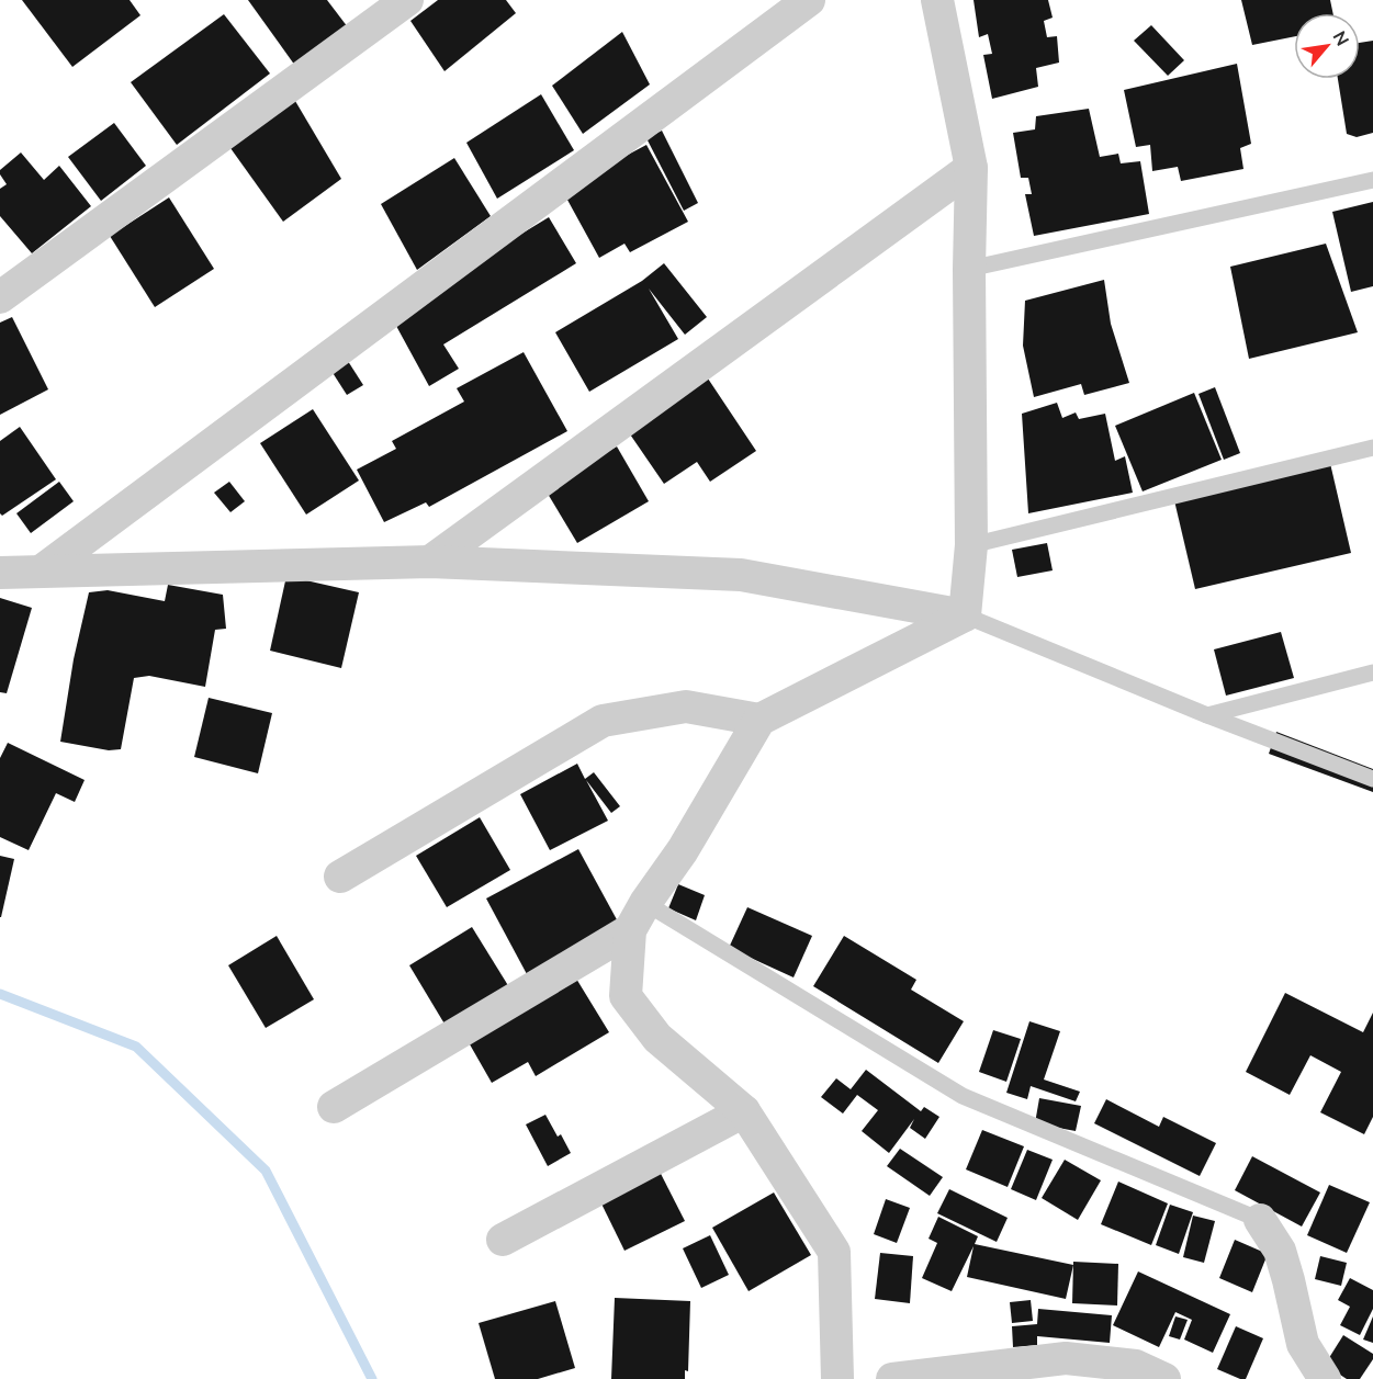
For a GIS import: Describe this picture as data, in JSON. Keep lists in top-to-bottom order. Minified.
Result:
{"north":"top right"}
